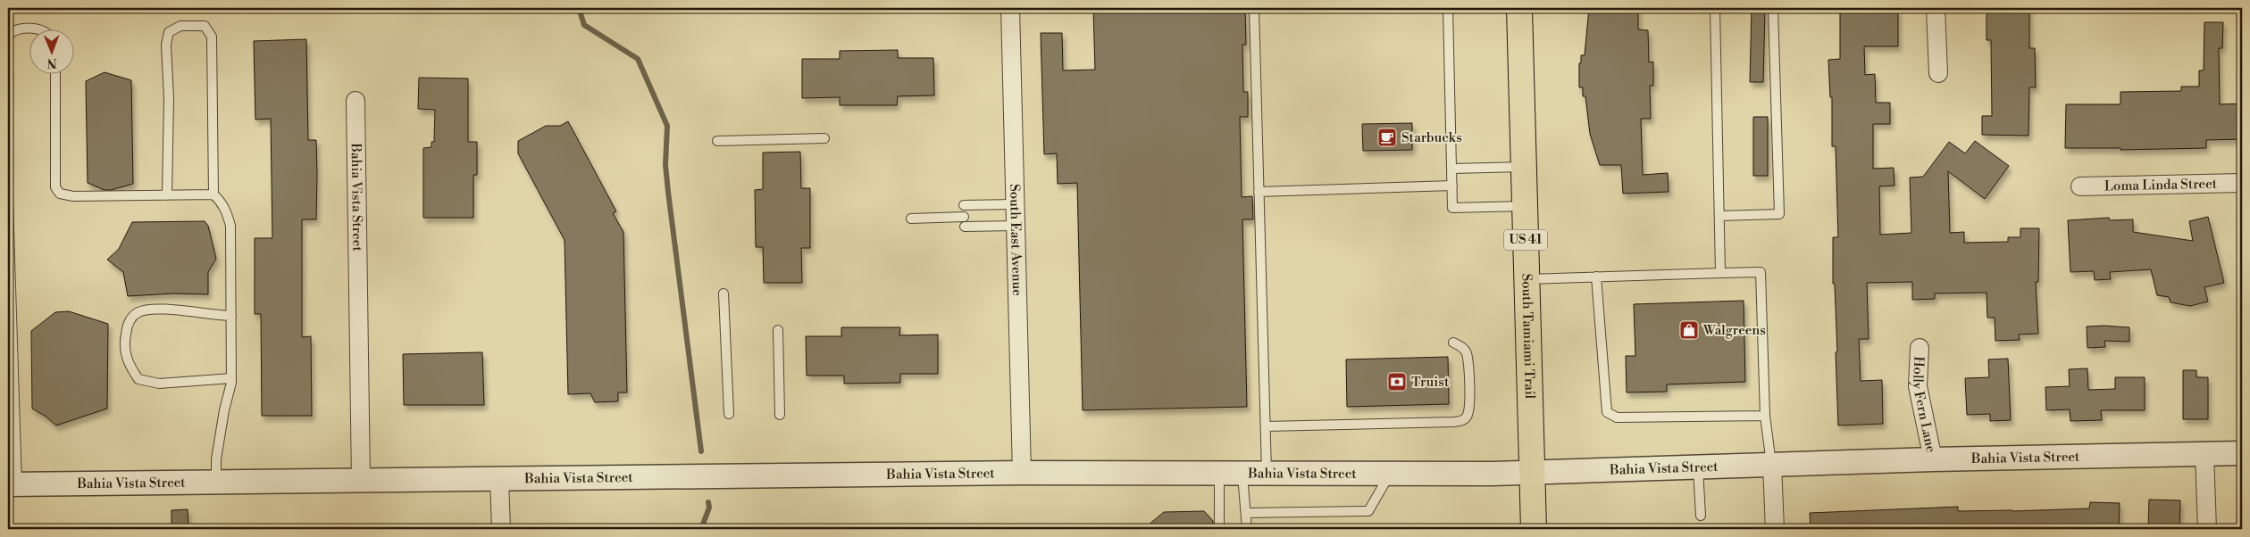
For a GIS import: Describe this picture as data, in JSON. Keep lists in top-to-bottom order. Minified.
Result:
{"streets":{"main road":["US 41","South Tamiami Trail"],"street":["Loma Linda Street","Bahia Vista Street","South East Avenue","Holly Fern Lane"]},"crossings":[["Bahia Vista Street","South East Avenue"],["Bahia Vista Street","South Tamiami Trail"],["Bahia Vista Street","Holly Fern Lane"]],"places":{"cafe":["Starbucks"],"shop":["Walgreens"],"bank":["Truist"]},"north":"bottom"}
